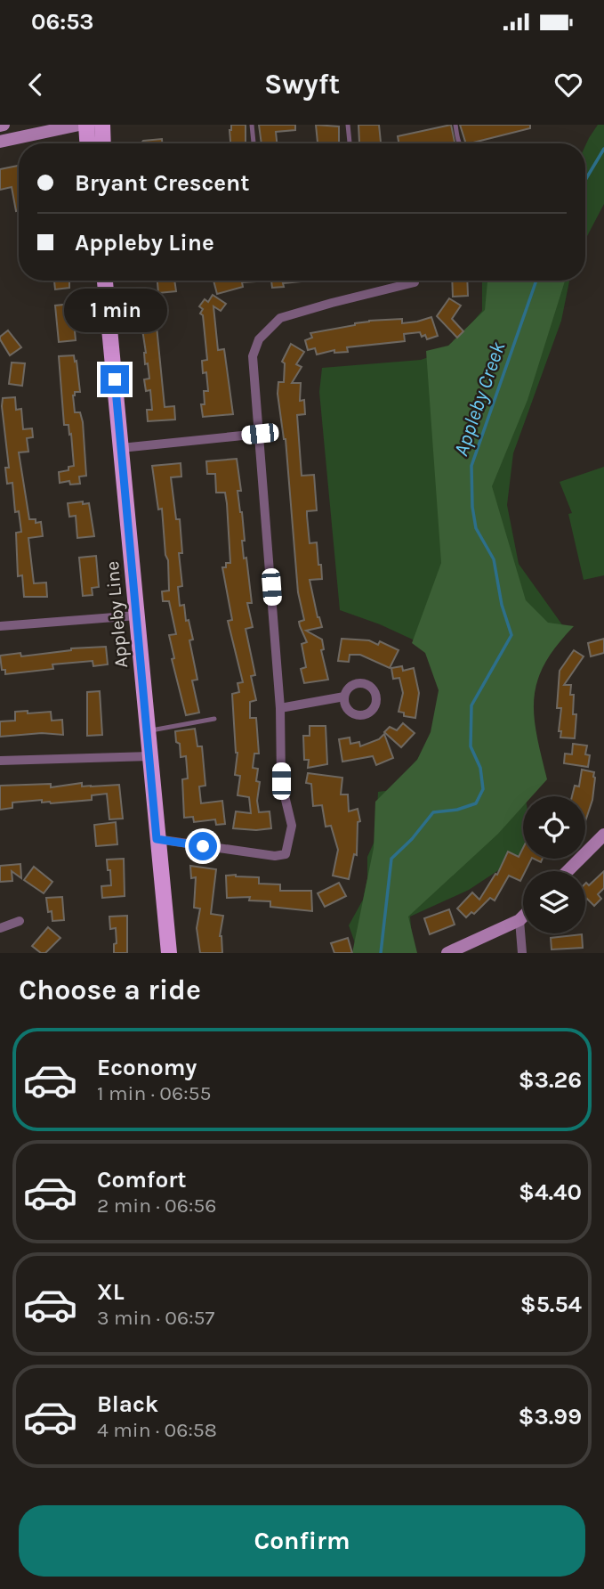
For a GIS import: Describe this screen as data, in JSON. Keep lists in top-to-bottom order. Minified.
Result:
{"streets":{"main road":["Appleby Line"]},"water":["Appleby Creek"],"page":{"status":"06:53","header":"Swyft","banner":["Bryant Crescent","Appleby Line"],"bubble":"1 min","heading":"Choose a ride","list":[{"name":"Economy","note":"1 min · 06:55","value":"$3.26"},{"name":"Comfort","note":"2 min · 06:56","value":"$4.40"},{"name":"XL","note":"3 min · 06:57","value":"$5.54"},{"name":"Black","note":"4 min · 06:58","value":"$3.99"}],"buttons":"Confirm"}}
